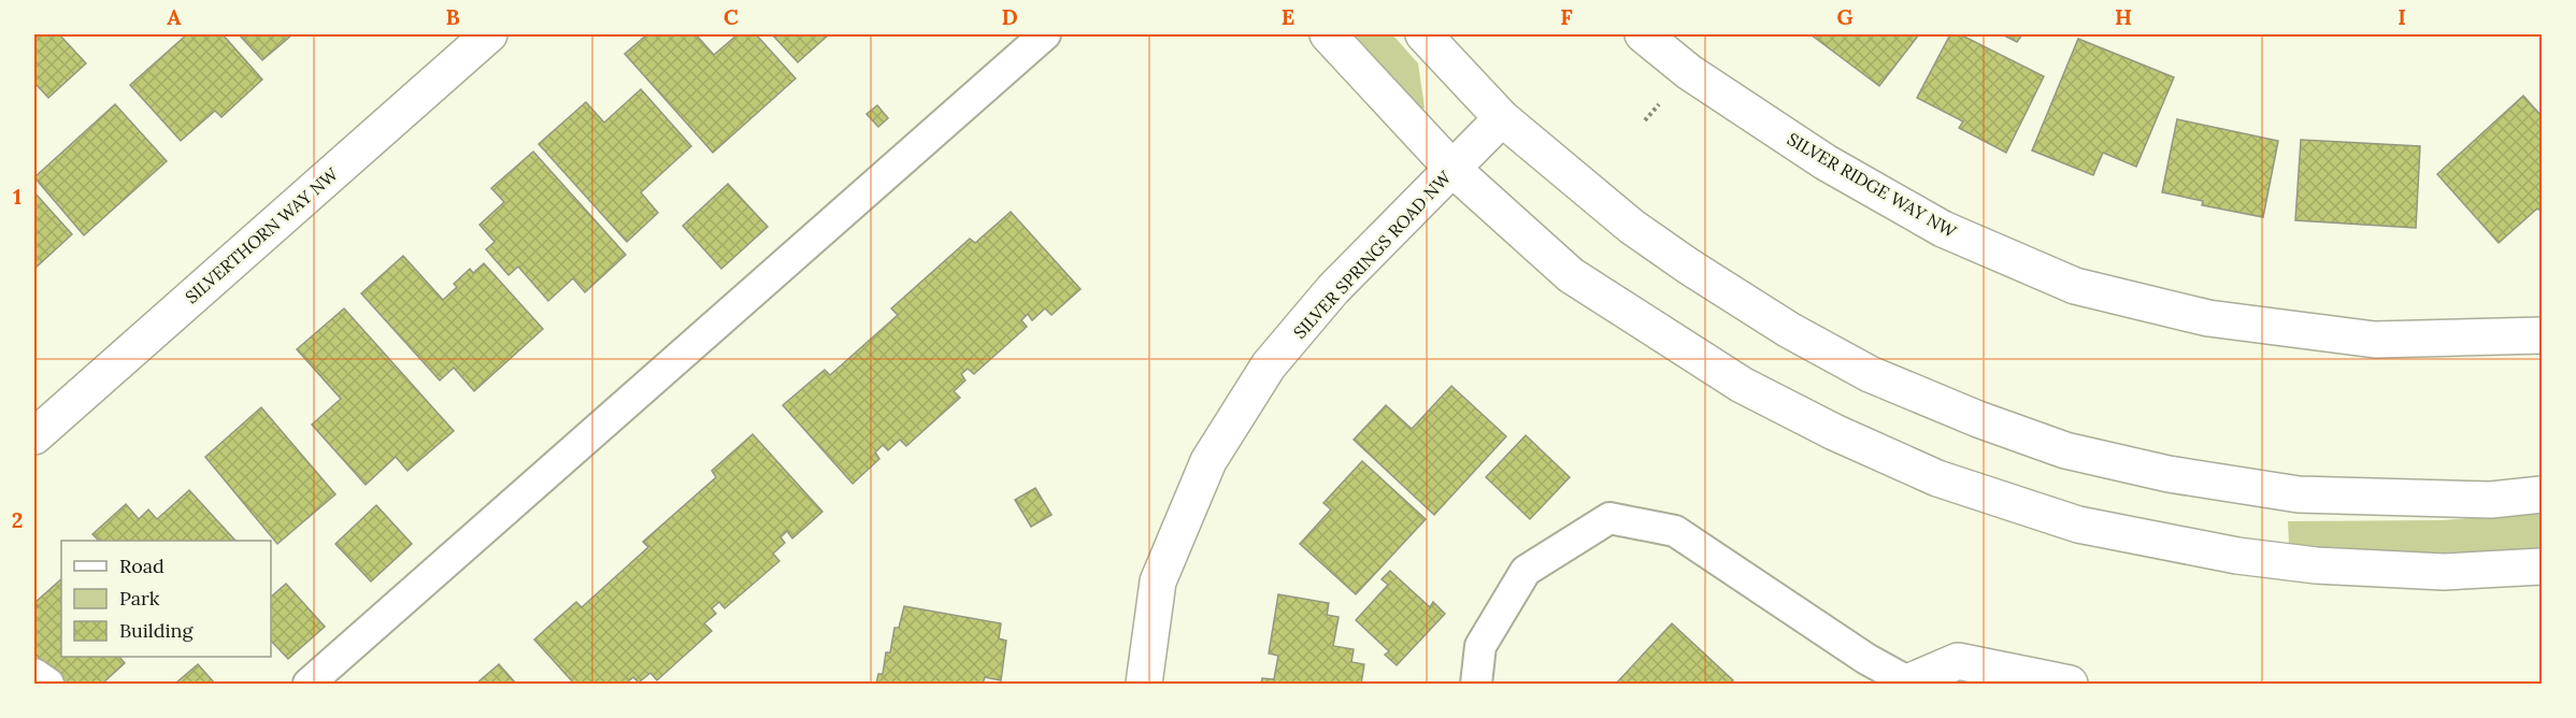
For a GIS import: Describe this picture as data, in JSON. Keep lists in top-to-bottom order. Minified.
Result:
{"streets":{"street":["SILVER RIDGE WAY NW","SILVERTHORN WAY NW","SILVER SPRINGS ROAD NW"]},"legend":["Road","Park","Building"],"grid":{"columns":["A","B","C","D","E","F","G","H","I"],"rows":["1","2"]}}
